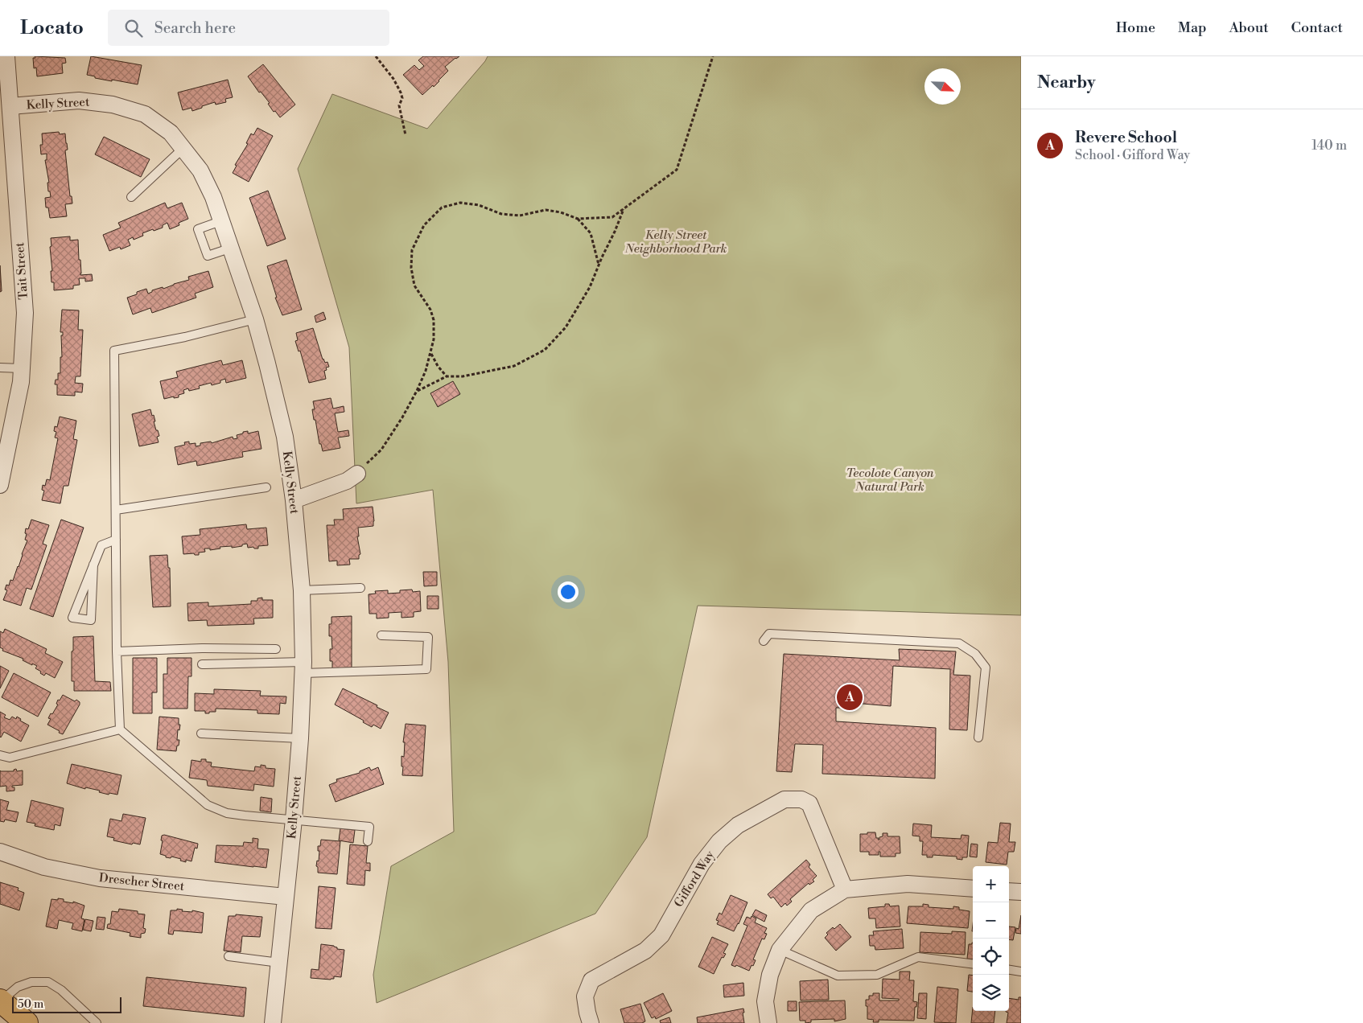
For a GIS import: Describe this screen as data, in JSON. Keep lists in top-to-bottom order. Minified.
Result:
{"streets":{"street":["Kelly Street","Tait Street","Gifford Way","Drescher Street"]},"crossings":[["Kelly Street","Tait Street"],["Kelly Street","Drescher Street"]],"parks":["Kelly Street Neighborhood Park","Tecolote Canyon Natural Park"],"scale_bar":"50 m","north":"bottom right","page":{"header":"Locato","search":"Search here","nav":["Home","Map","About","Contact"],"heading":"Nearby","list":[{"mark":"A","name":"Revere School","note":"School · Gifford Way","value":"140 m"}],"pins":"A","map_buttons":["+","−"],"scale":"50 m"}}
